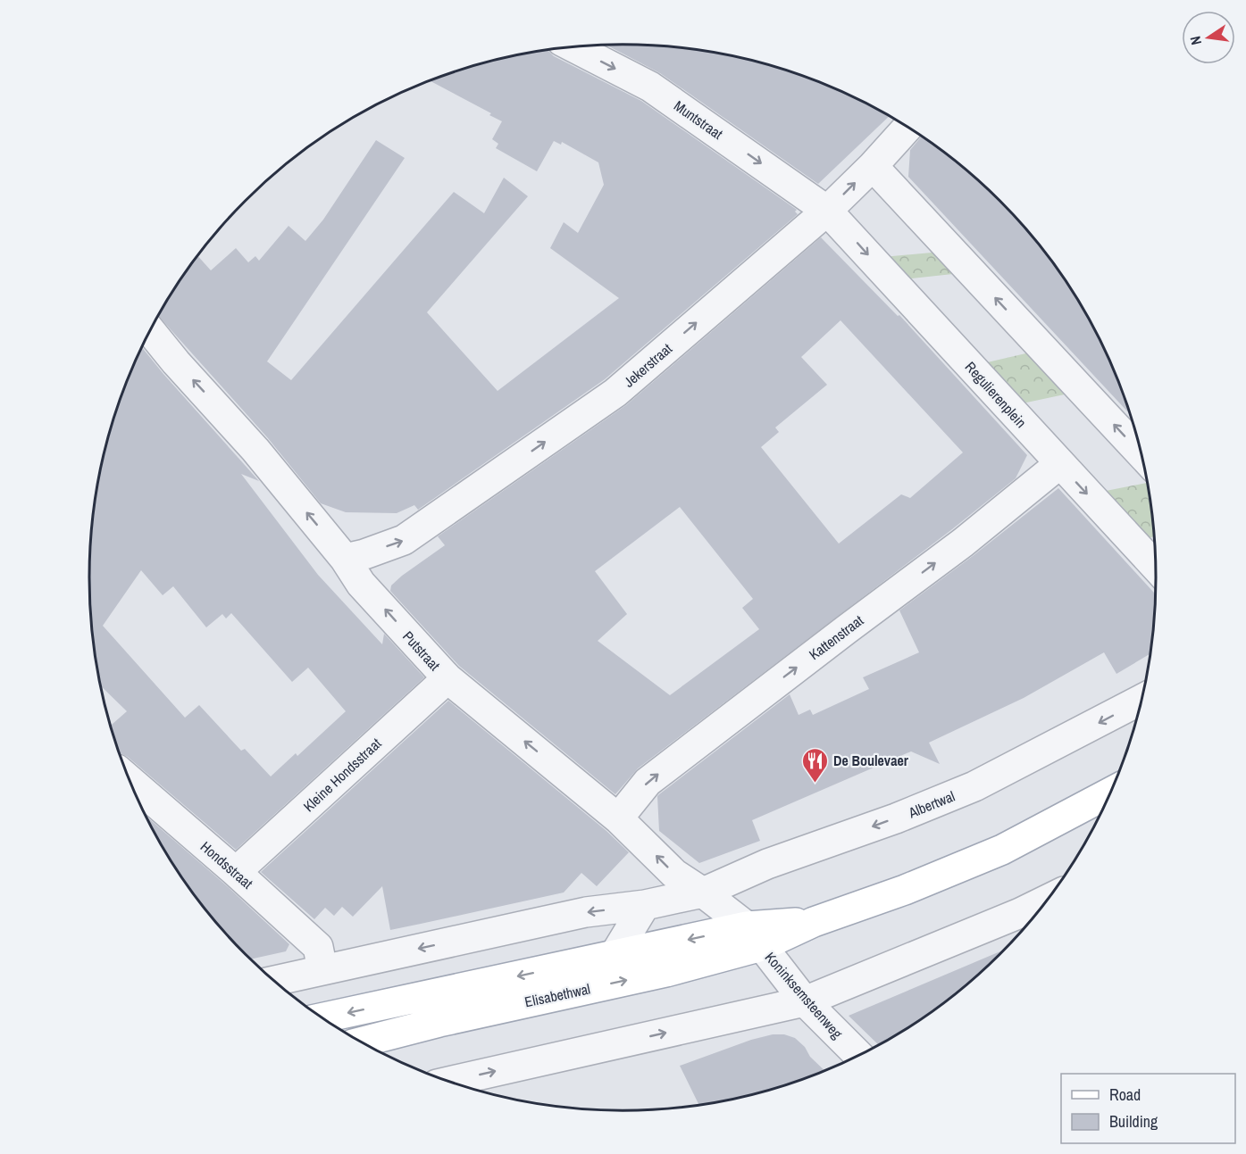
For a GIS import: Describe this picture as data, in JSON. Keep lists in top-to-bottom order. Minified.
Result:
{"streets":{"main road":["Elisabethwal"],"street":["Muntstraat","Jekerstraat","Regulierenplein","Kattenstraat","Putstraat","Kleine Hondsstraat","Albertwal","Hondsstraat","Koninksemsteenweg"]},"crossings":[["Muntstraat","Jekerstraat"],["Muntstraat","Regulierenplein"],["Jekerstraat","Regulierenplein"],["Jekerstraat","Putstraat"],["Regulierenplein","Kattenstraat"],["Kattenstraat","Putstraat"],["Putstraat","Kleine Hondsstraat"],["Putstraat","Albertwal"],["Putstraat","Elisabethwal"],["Putstraat","Koninksemsteenweg"],["Kleine Hondsstraat","Hondsstraat"],["Elisabethwal","Koninksemsteenweg"]],"one_way":["Muntstraat","Jekerstraat","Kattenstraat","Putstraat"],"places":{"restaurant":["De Boulevaer"]},"legend":["Road","Building"],"north":"left"}
